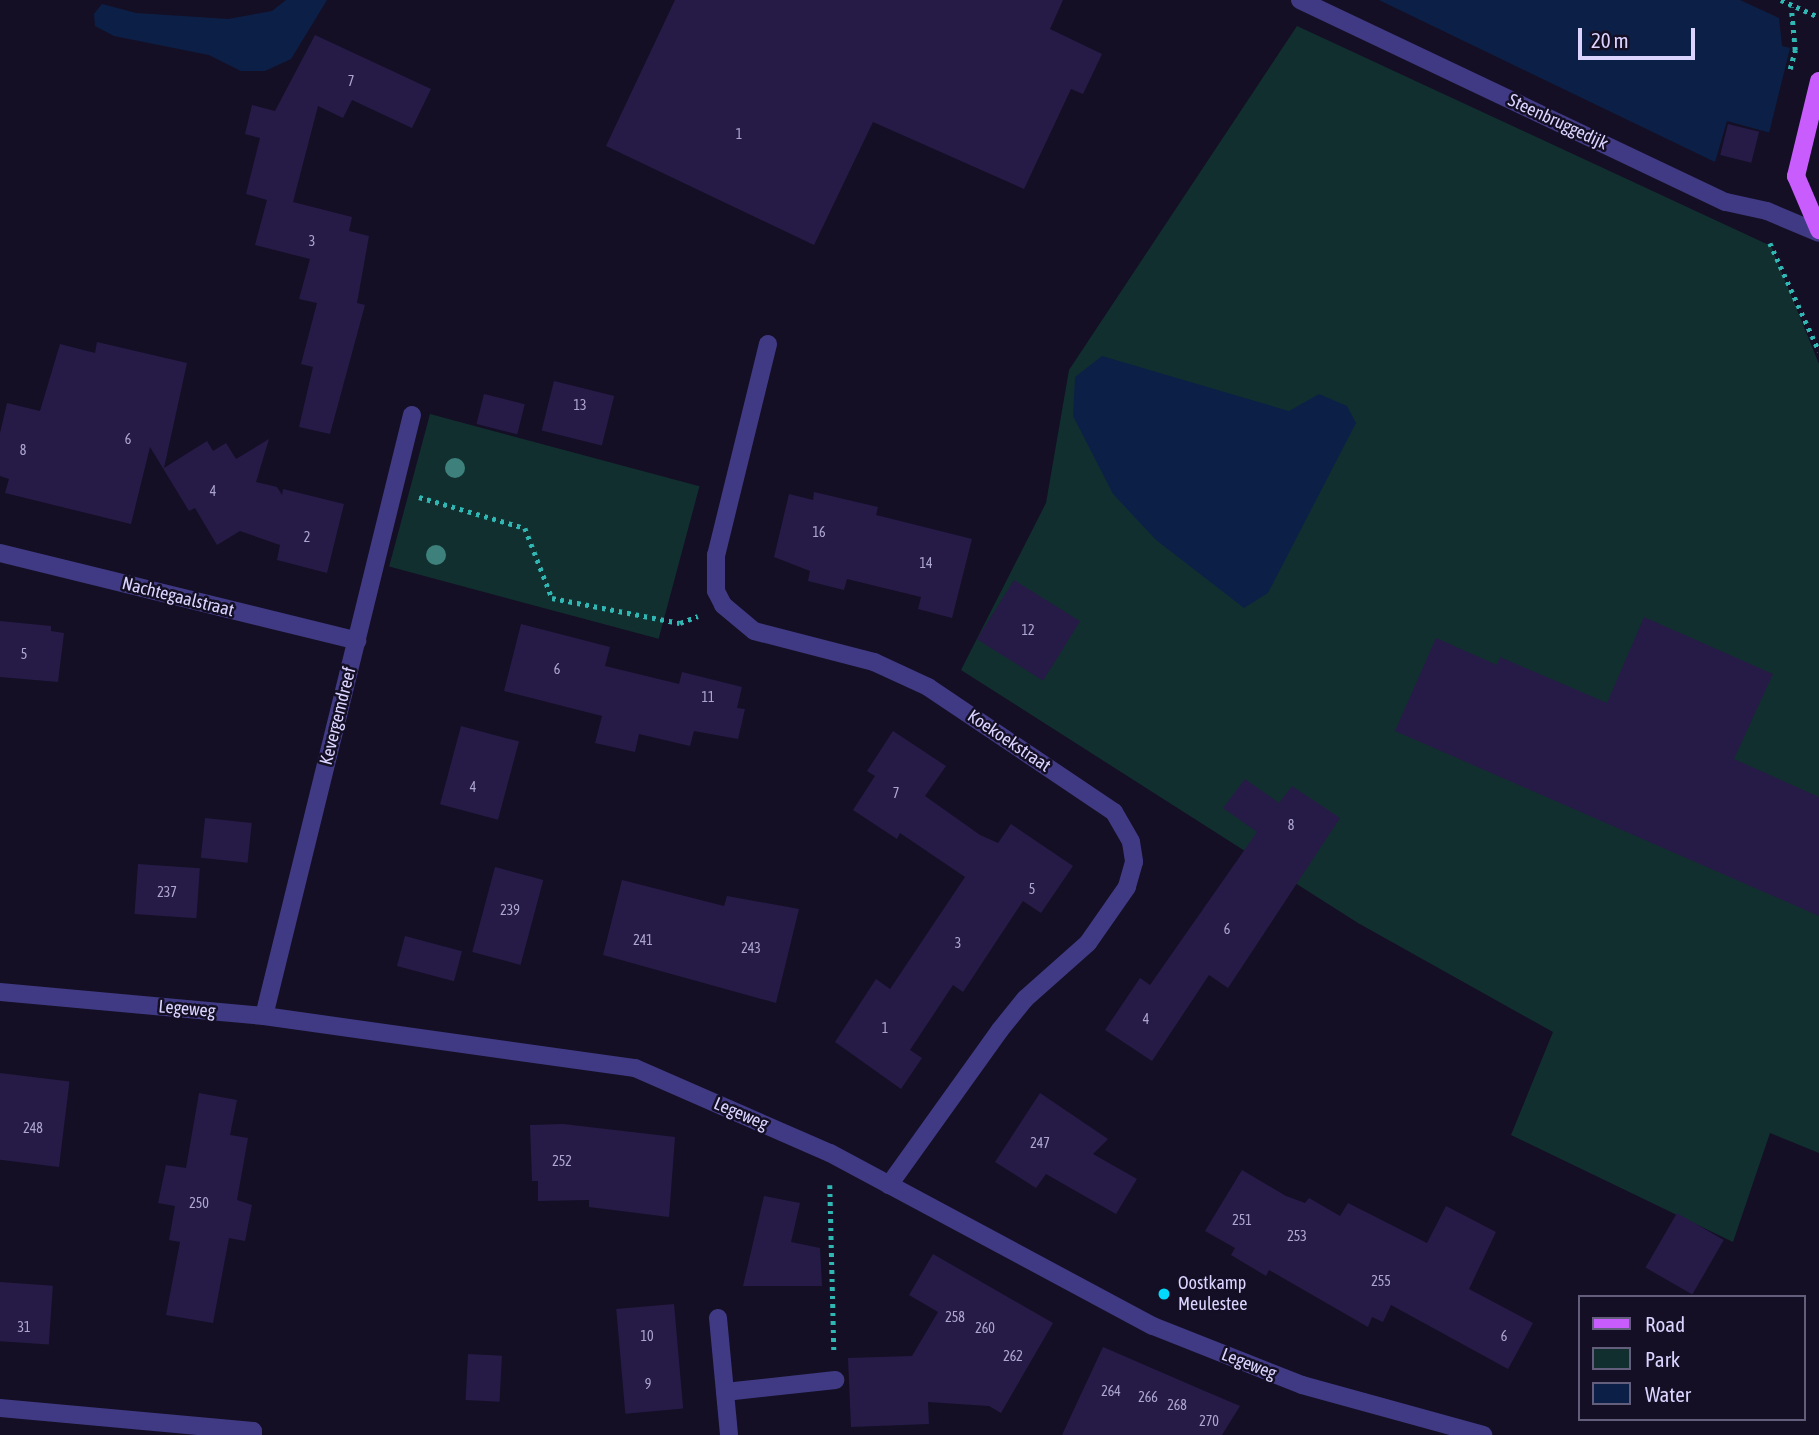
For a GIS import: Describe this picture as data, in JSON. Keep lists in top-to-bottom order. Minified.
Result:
{"streets":{"street":["Steenbruggedijk","Nachtegaalstraat","Kevergemdreef","Koekoekstraat","Legeweg"]},"crossings":[["Nachtegaalstraat","Kevergemdreef"],["Kevergemdreef","Legeweg"],["Koekoekstraat","Legeweg"]],"places":["Oostkamp Meulestee"],"house_numbers":["7","1","3","13","6","8","4","16","2","14","12","5","6","11","4","7","8","5","237","239","6","241","3","243","4","1","248","247","252","250","251","253","255","258","31","260","10","6","262","9","264","266","268","270"],"legend":["Road","Park","Water"],"scale_bar":"20 m"}
